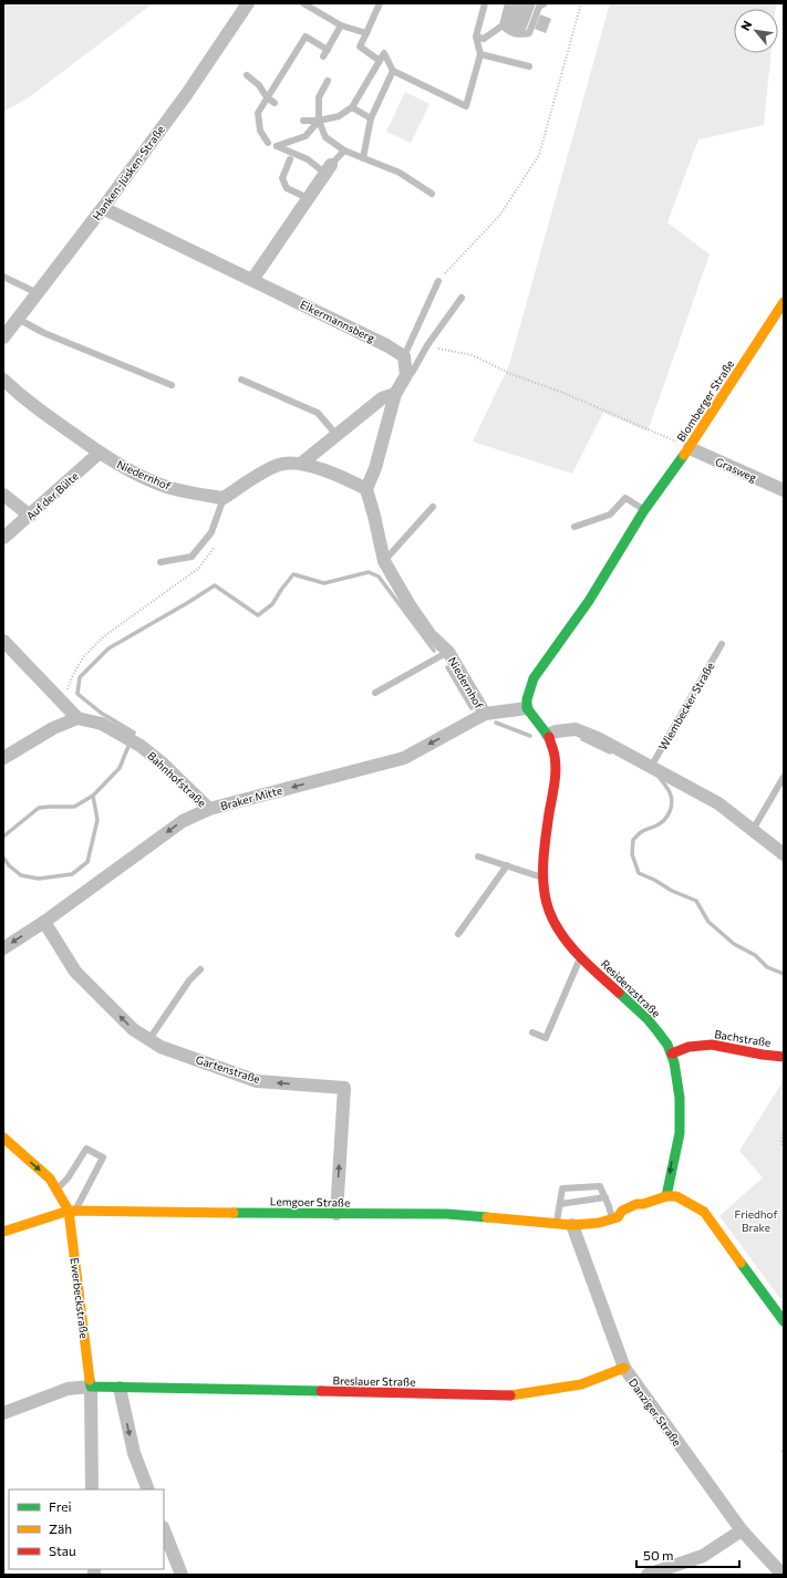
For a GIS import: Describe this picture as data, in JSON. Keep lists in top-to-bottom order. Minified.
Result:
{"streets":{"street":["Hanken-Jüsken-Straße","Eikermannsberg","Blomberger Straße","Grasweg","Niedernhof","Auf der Bülte","Bahnhofstraße","Braker Mitte","Residenzstraße","Bachstraße","Gartenstraße","Lemgoer Straße","Ewerbeckstraße","Breslauer Straße","Danziger Straße"],"lane":["Wiembecker Straße"]},"crossings":[["Hanken-Jüsken-Straße","Eikermannsberg"],["Blomberger Straße","Grasweg"],["Blomberger Straße","Braker Mitte"],["Blomberger Straße","Residenzstraße"],["Niedernhof","Auf der Bülte"],["Niedernhof","Braker Mitte"],["Bahnhofstraße","Braker Mitte"],["Braker Mitte","Residenzstraße"],["Braker Mitte","Gartenstraße"],["Residenzstraße","Bachstraße"],["Residenzstraße","Lemgoer Straße"],["Gartenstraße","Lemgoer Straße"],["Lemgoer Straße","Ewerbeckstraße"],["Lemgoer Straße","Danziger Straße"],["Breslauer Straße","Danziger Straße"]],"one_way":["Braker Mitte","Gartenstraße"],"parks":["Friedhof Brake"],"legend":["Frei","Zäh","Stau"],"scale_bar":"50 m","north":"top left"}
